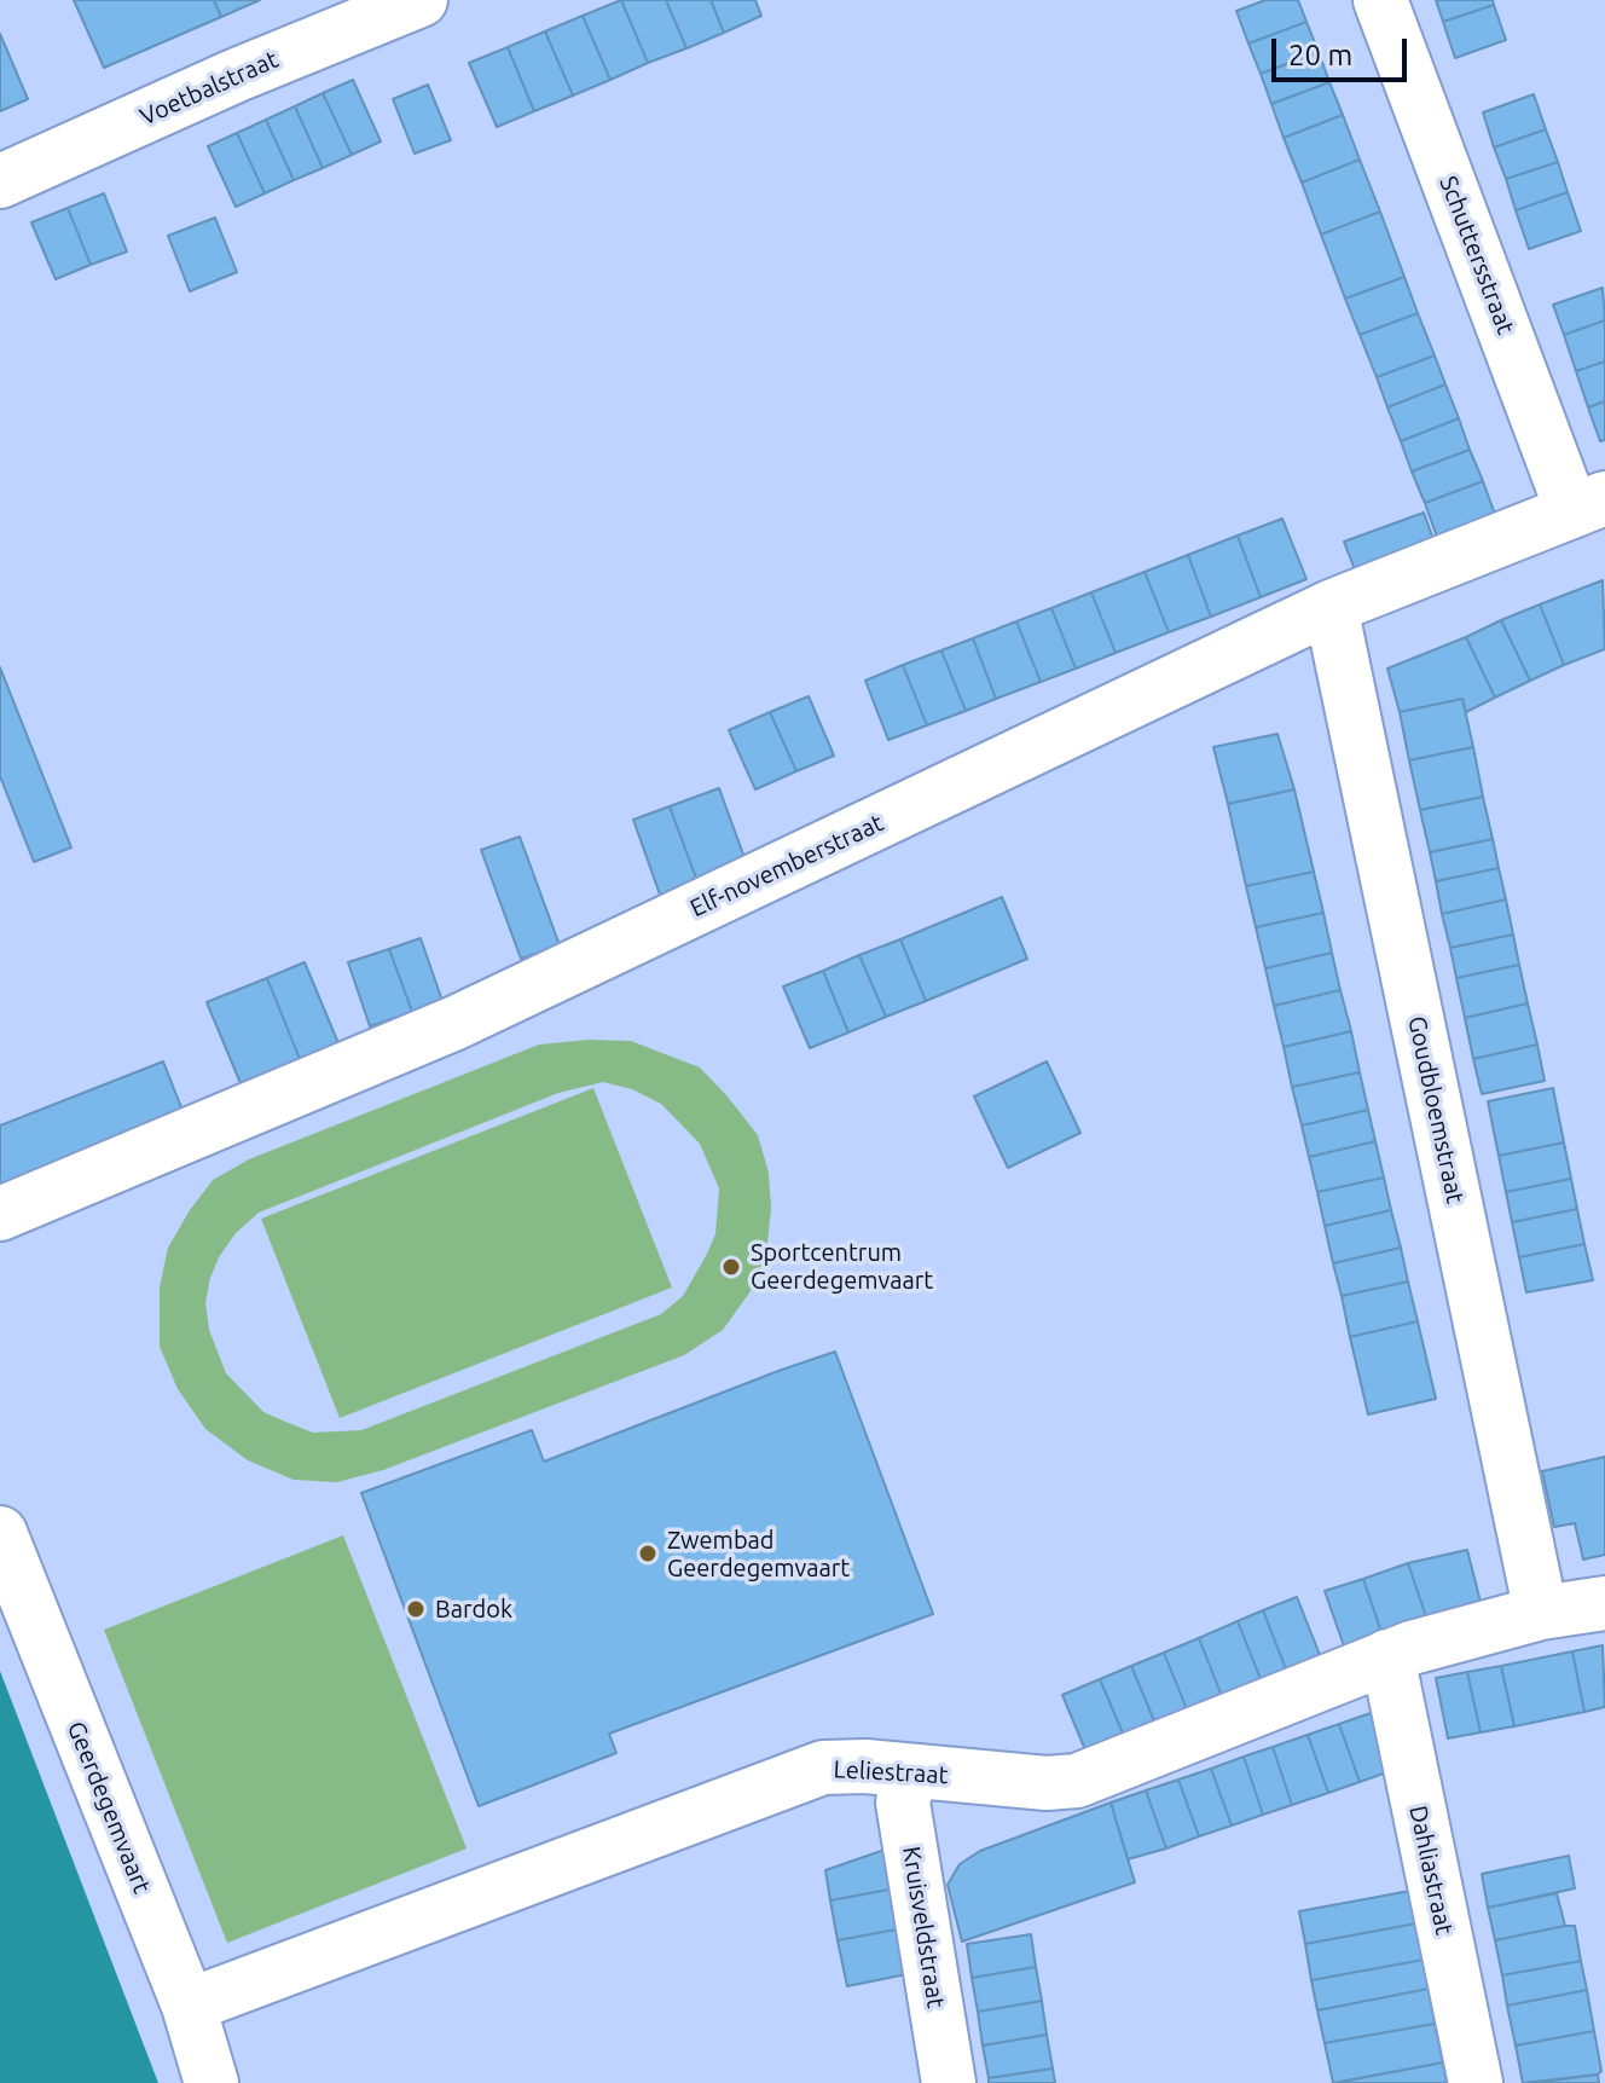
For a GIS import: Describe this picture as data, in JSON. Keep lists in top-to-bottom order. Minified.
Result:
{"streets":{"street":["Voetbalstraat","Schuttersstraat","Elf-novemberstraat","Goudbloemstraat","Leliestraat","Geerdegemvaart","Dahliastraat","Kruisveldstraat"]},"crossings":[["Schuttersstraat","Elf-novemberstraat"],["Elf-novemberstraat","Goudbloemstraat"],["Goudbloemstraat","Leliestraat"],["Leliestraat","Geerdegemvaart"],["Leliestraat","Dahliastraat"],["Leliestraat","Kruisveldstraat"]],"places":["Sportcentrum Geerdegemvaart","Zwembad Geerdegemvaart","Bardok"],"scale_bar":"20 m"}
